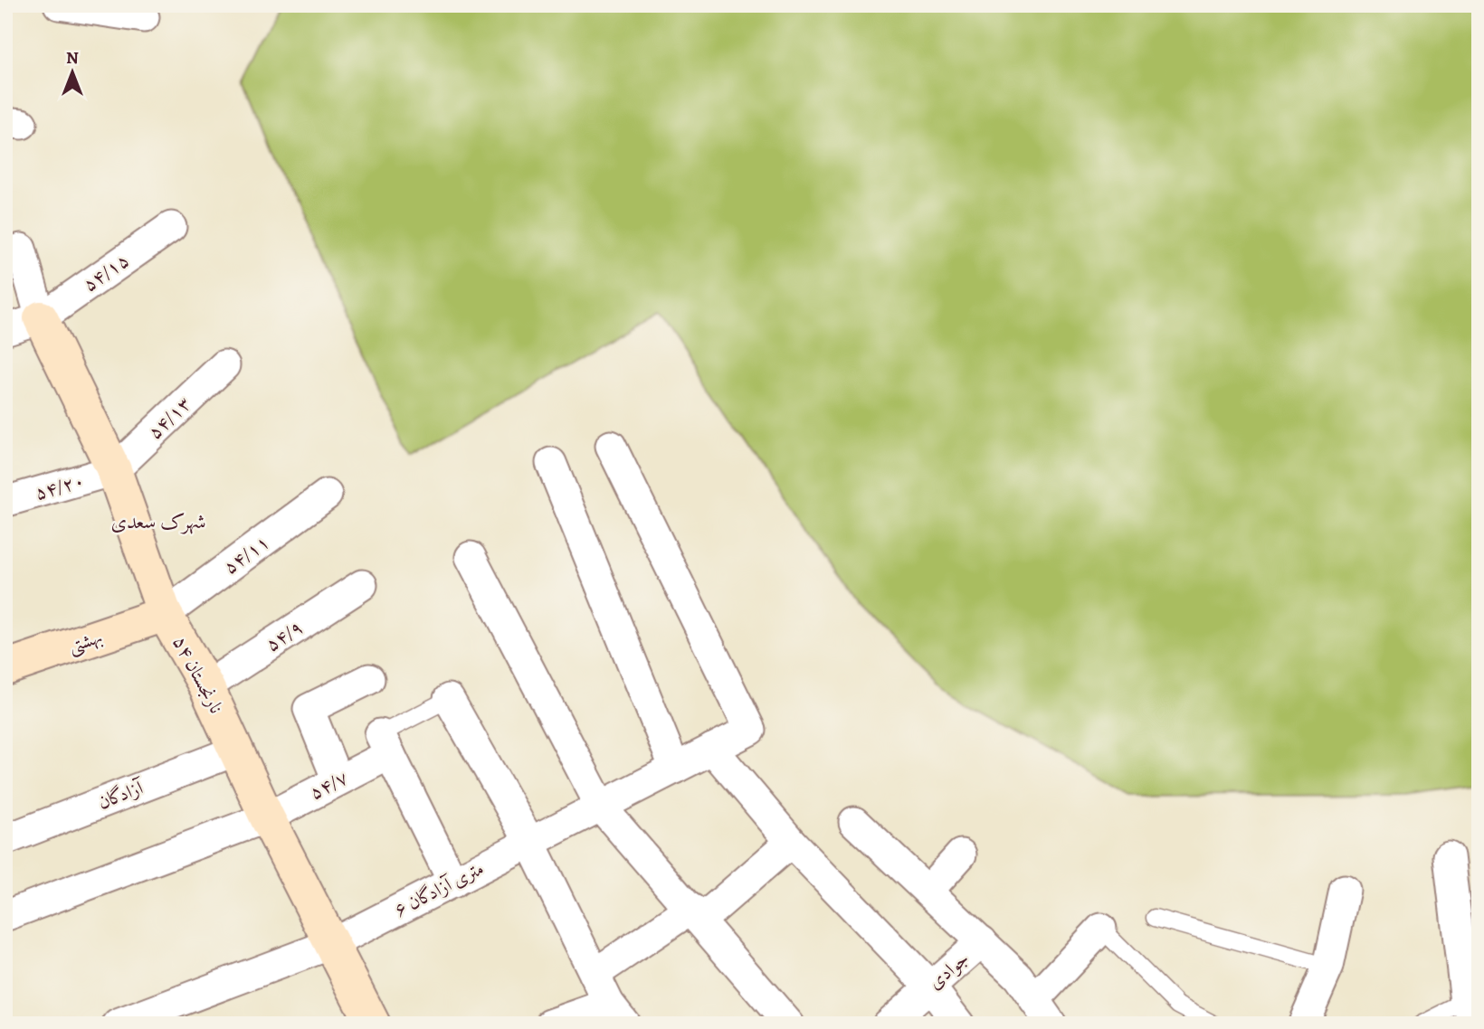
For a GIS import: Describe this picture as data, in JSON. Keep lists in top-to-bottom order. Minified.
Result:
{"streets":{"street":["۵۴/۱۵","۵۴/۱۳","۵۴/۲۰","۵۴/۱۱","۵۴/۹","بهشتی","نارنجستان ۵۴","۵۴/۷","آزادگان","۶ متری آزادگان","جوادی"]},"crossings":[["۵۴/۱۵","نارنجستان ۵۴"],["۵۴/۱۳","۵۴/۲۰"],["۵۴/۱۳","نارنجستان ۵۴"],["۵۴/۲۰","نارنجستان ۵۴"],["۵۴/۱۱","بهشتی"],["۵۴/۱۱","نارنجستان ۵۴"],["۵۴/۹","نارنجستان ۵۴"],["بهشتی","نارنجستان ۵۴"],["نارنجستان ۵۴","۵۴/۷"],["نارنجستان ۵۴","آزادگان"],["نارنجستان ۵۴","۶ متری آزادگان"]],"districts":["شهرک سعدی"],"north":"top"}
